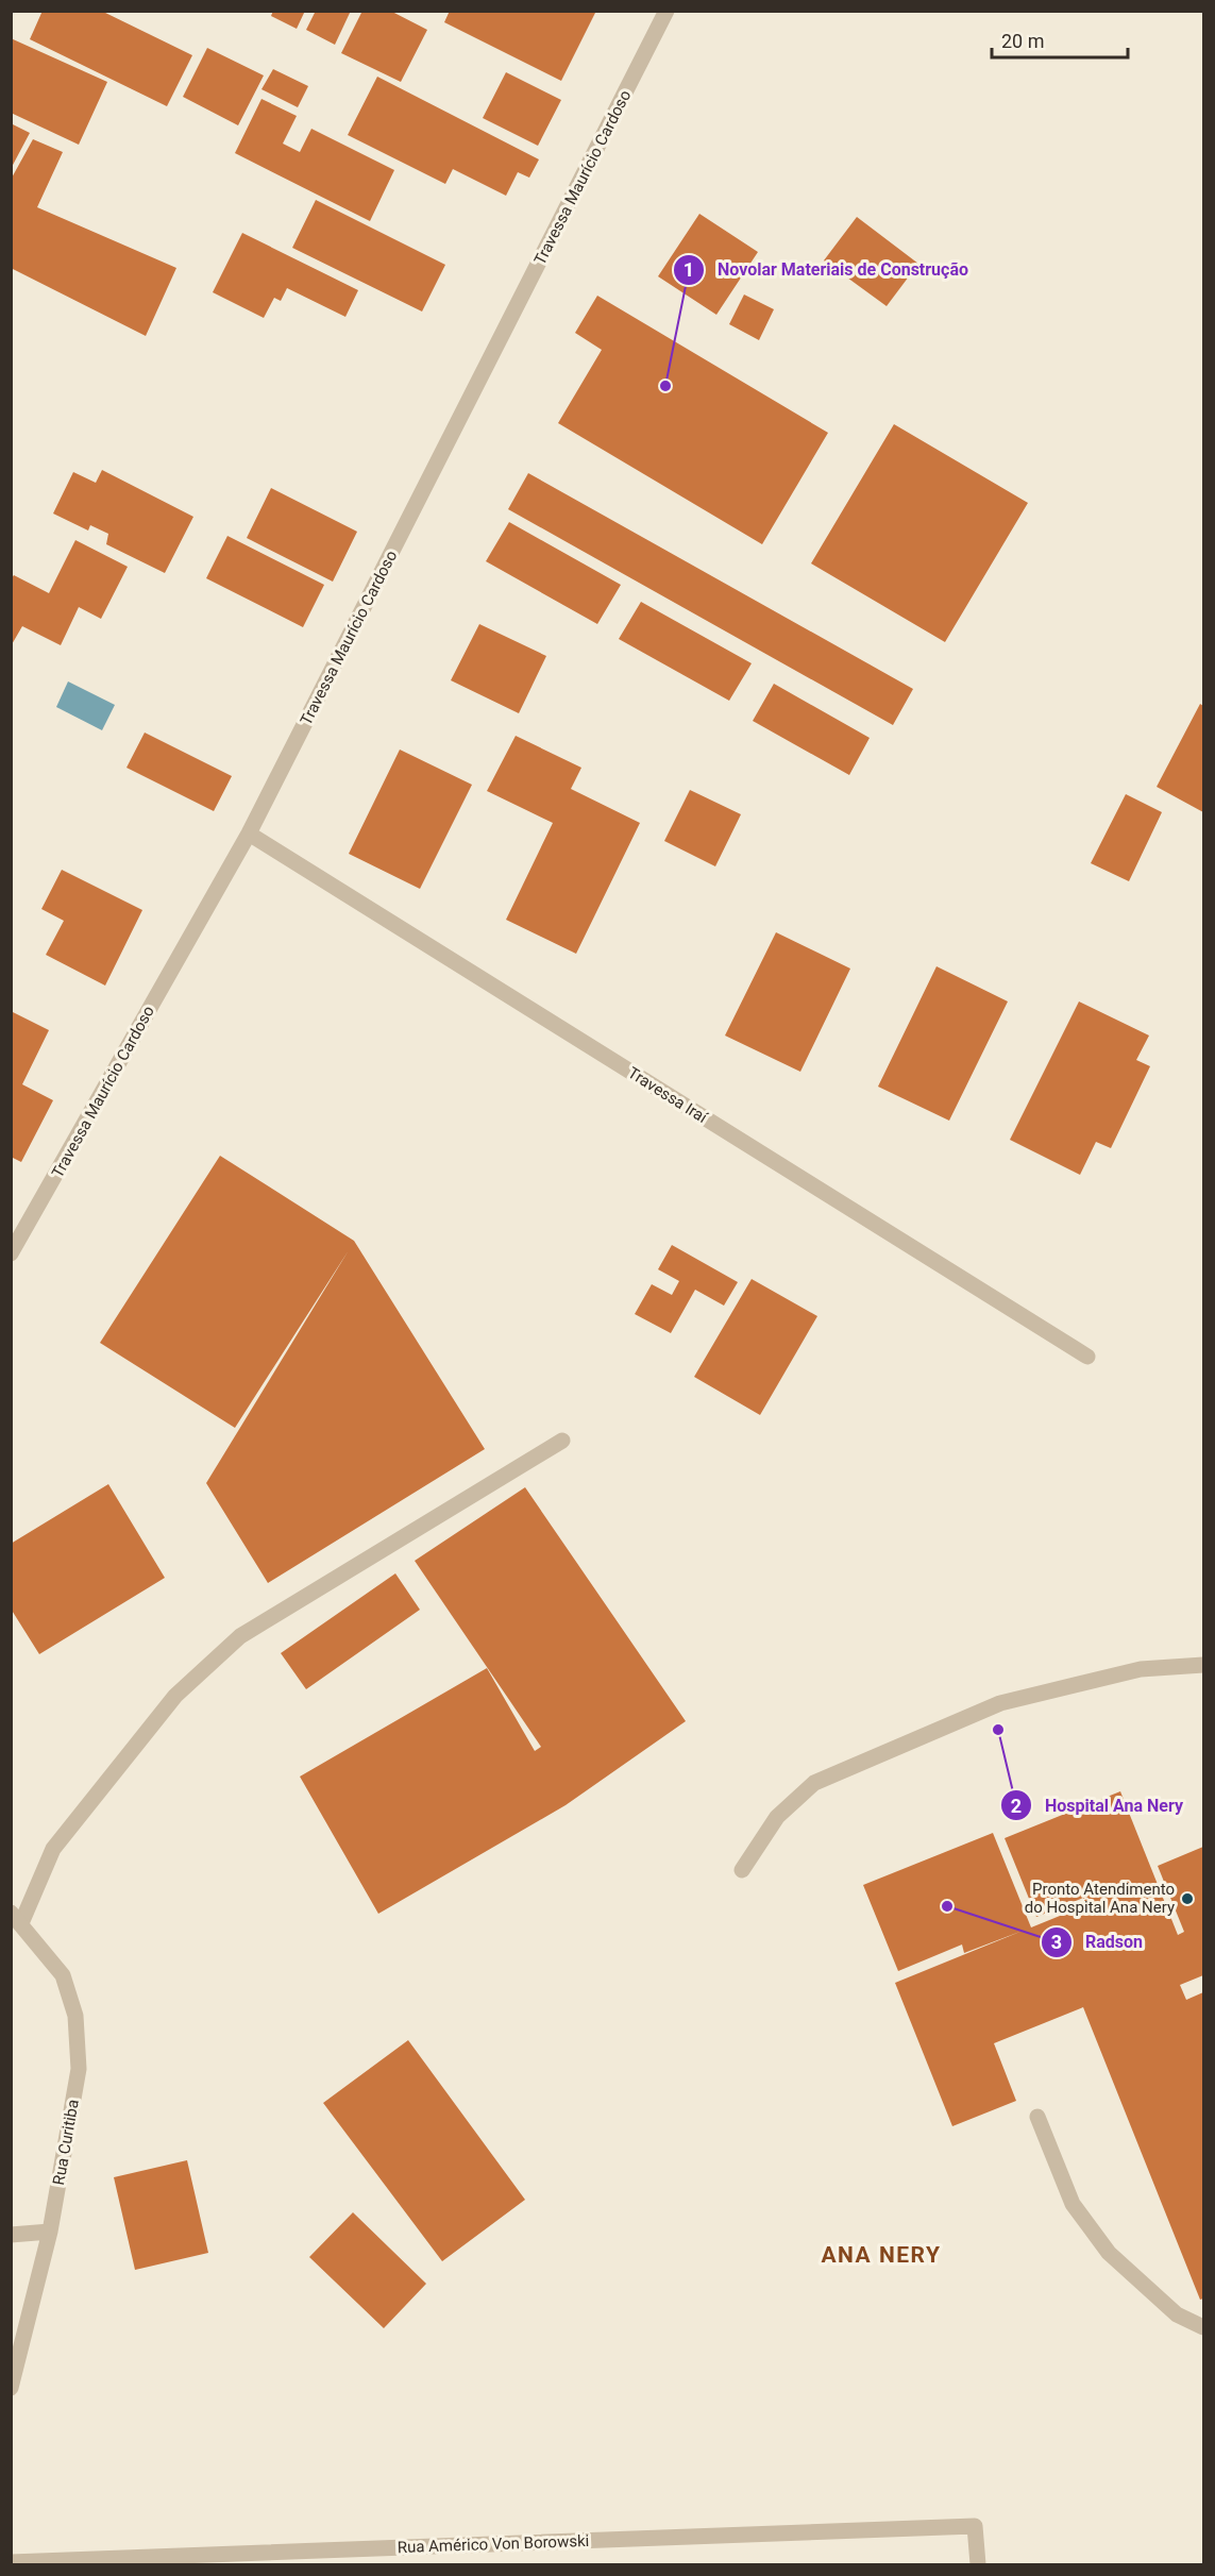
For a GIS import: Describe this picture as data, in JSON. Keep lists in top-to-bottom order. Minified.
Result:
{"streets":{"street":["Travessa Maurício Cardoso","Travessa Iraí","Rua Curitiba","Rua Américo Von Borowski"]},"crossings":[["Travessa Maurício Cardoso","Travessa Iraí"]],"districts":["ANA NERY"],"places":["Novolar Materiais de Construção","Hospital Ana Nery","Pronto Atendimento do Hospital Ana Nery","Radson"],"scale_bar":"20 m"}
